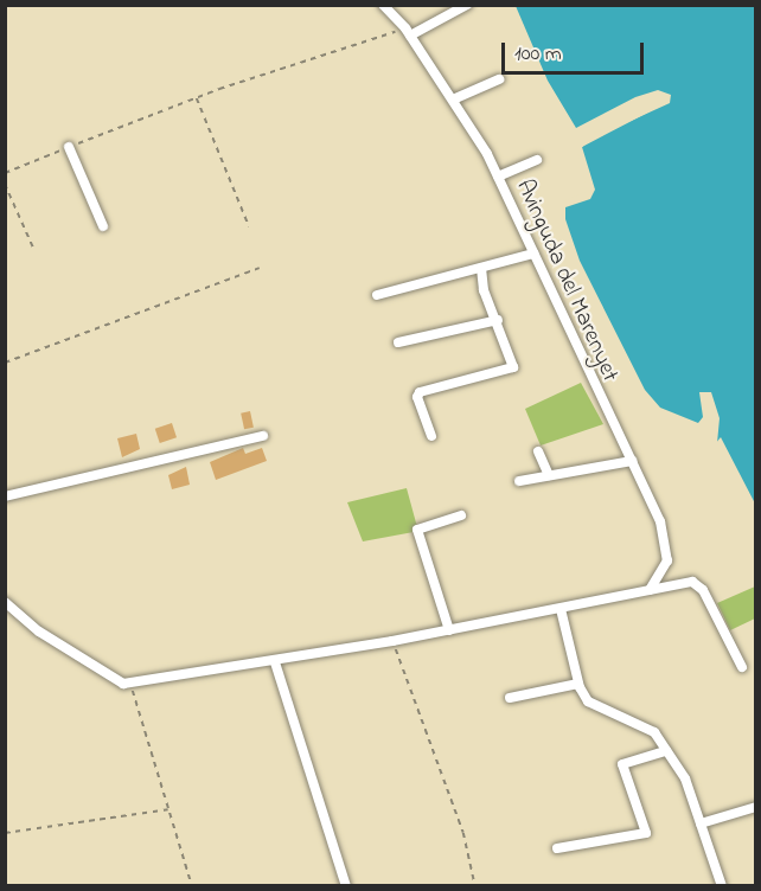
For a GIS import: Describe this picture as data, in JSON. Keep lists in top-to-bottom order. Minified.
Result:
{"streets":{"street":["Avinguda del Marenyet"]},"scale_bar":"100 m"}
